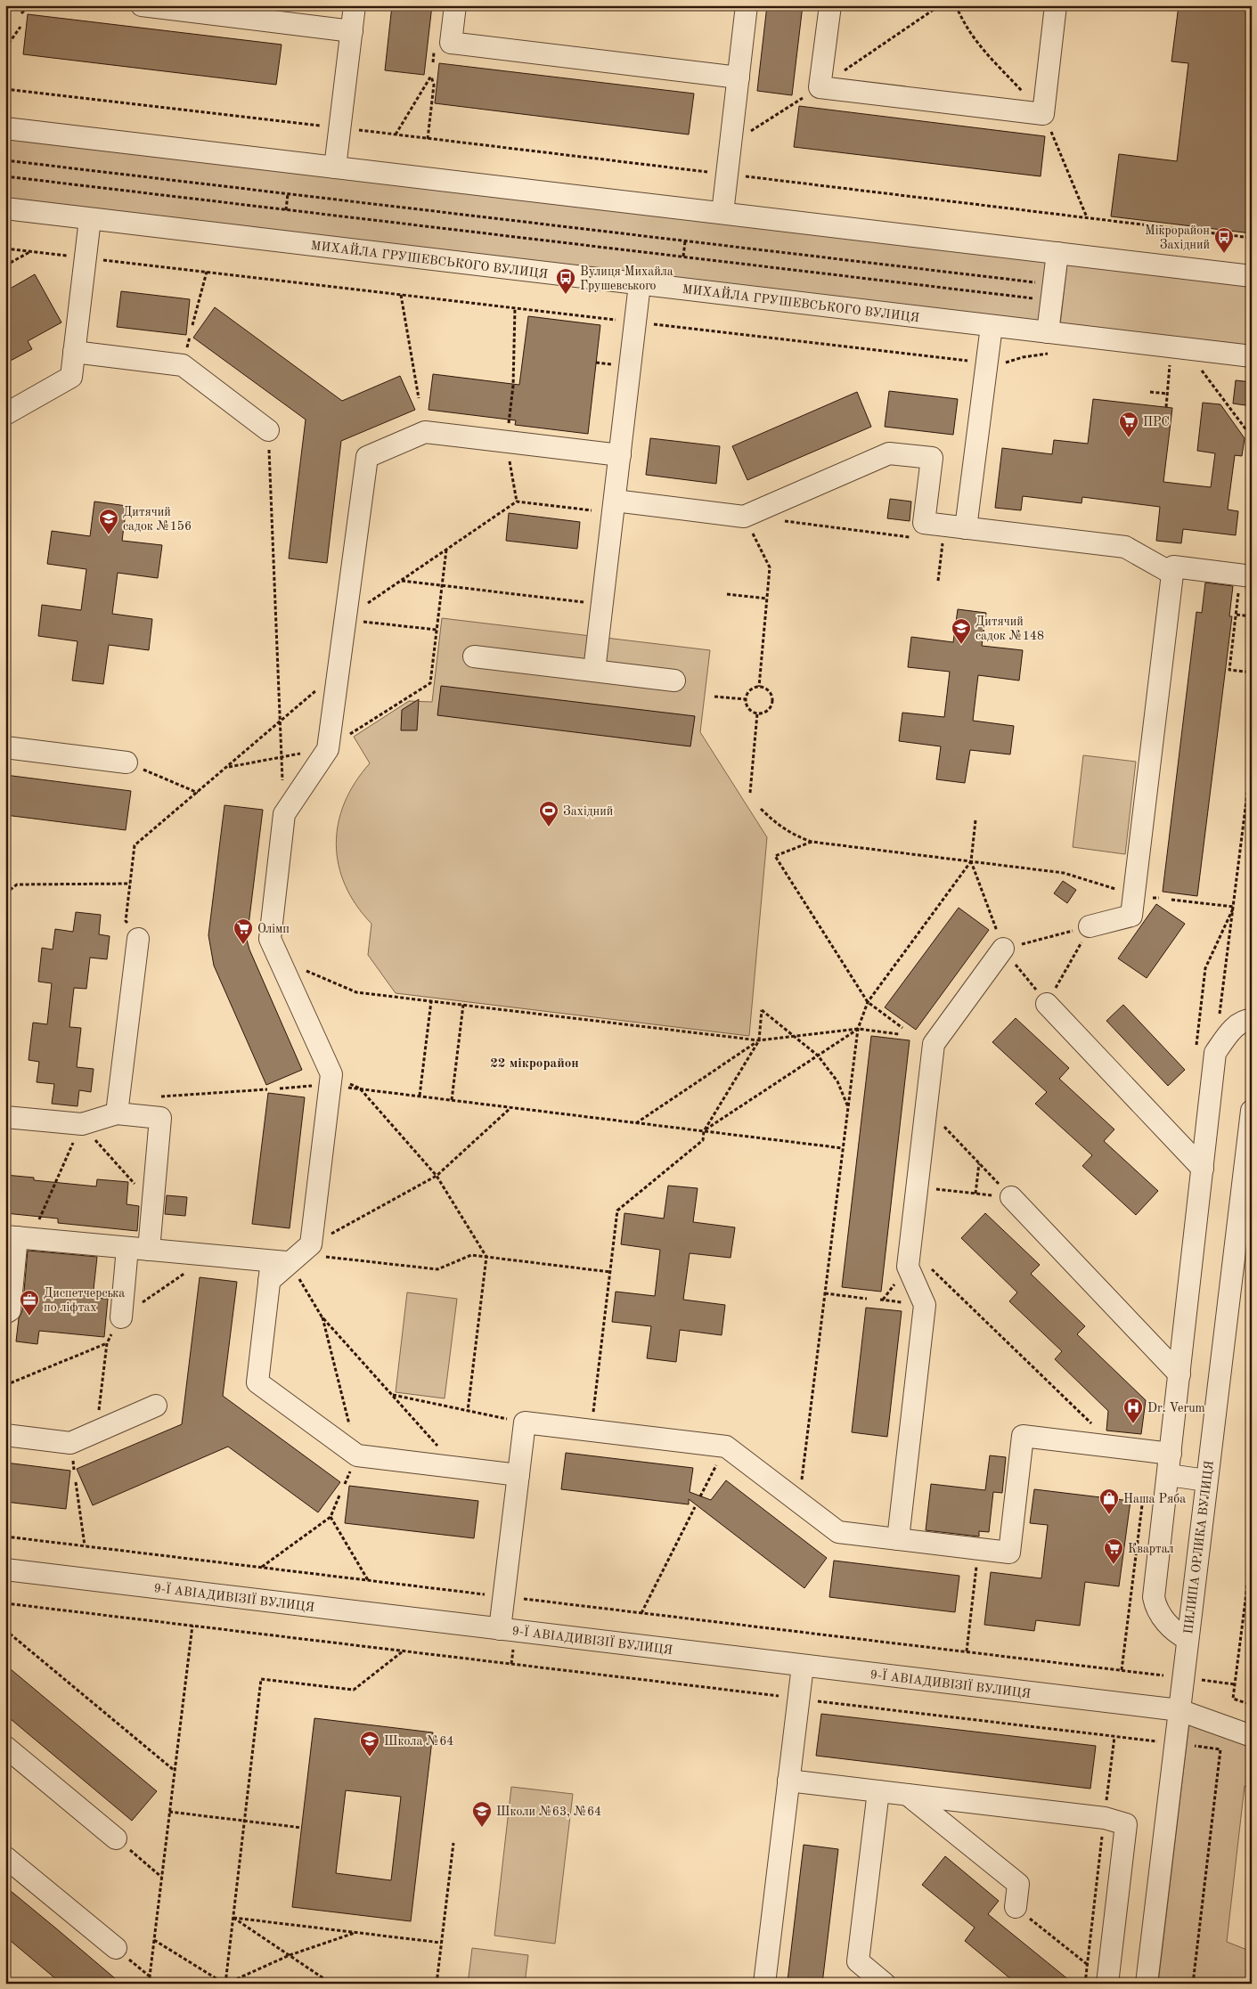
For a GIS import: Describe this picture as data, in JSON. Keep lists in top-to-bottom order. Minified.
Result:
{"streets":{"street":["МИХАЙЛА ГРУШЕВСЬКОГО ВУЛИЦЯ","ПИЛИПА ОРЛИКА ВУЛИЦЯ","9-Ї АВІАДИВІЗІЇ ВУЛИЦЯ"]},"crossings":[["ПИЛИПА ОРЛИКА ВУЛИЦЯ","9-Ї АВІАДИВІЗІЇ ВУЛИЦЯ"]],"districts":["22 мікрорайон"],"places":{"bus stop":["Мікрорайон Західний","Вулиця Михайла Грушевського"],"supermarket":["ПРС","Олімп","Квартал"],"school or university":["Дитячий садок №156","Дитячий садок №148","Школа №64","Школи №63, №64"],"sports":["Західний"],"office":["Диспетчерська по ліфтах"],"hospital":["Dr. Verum"],"shop":["Наша Ряба"]}}
